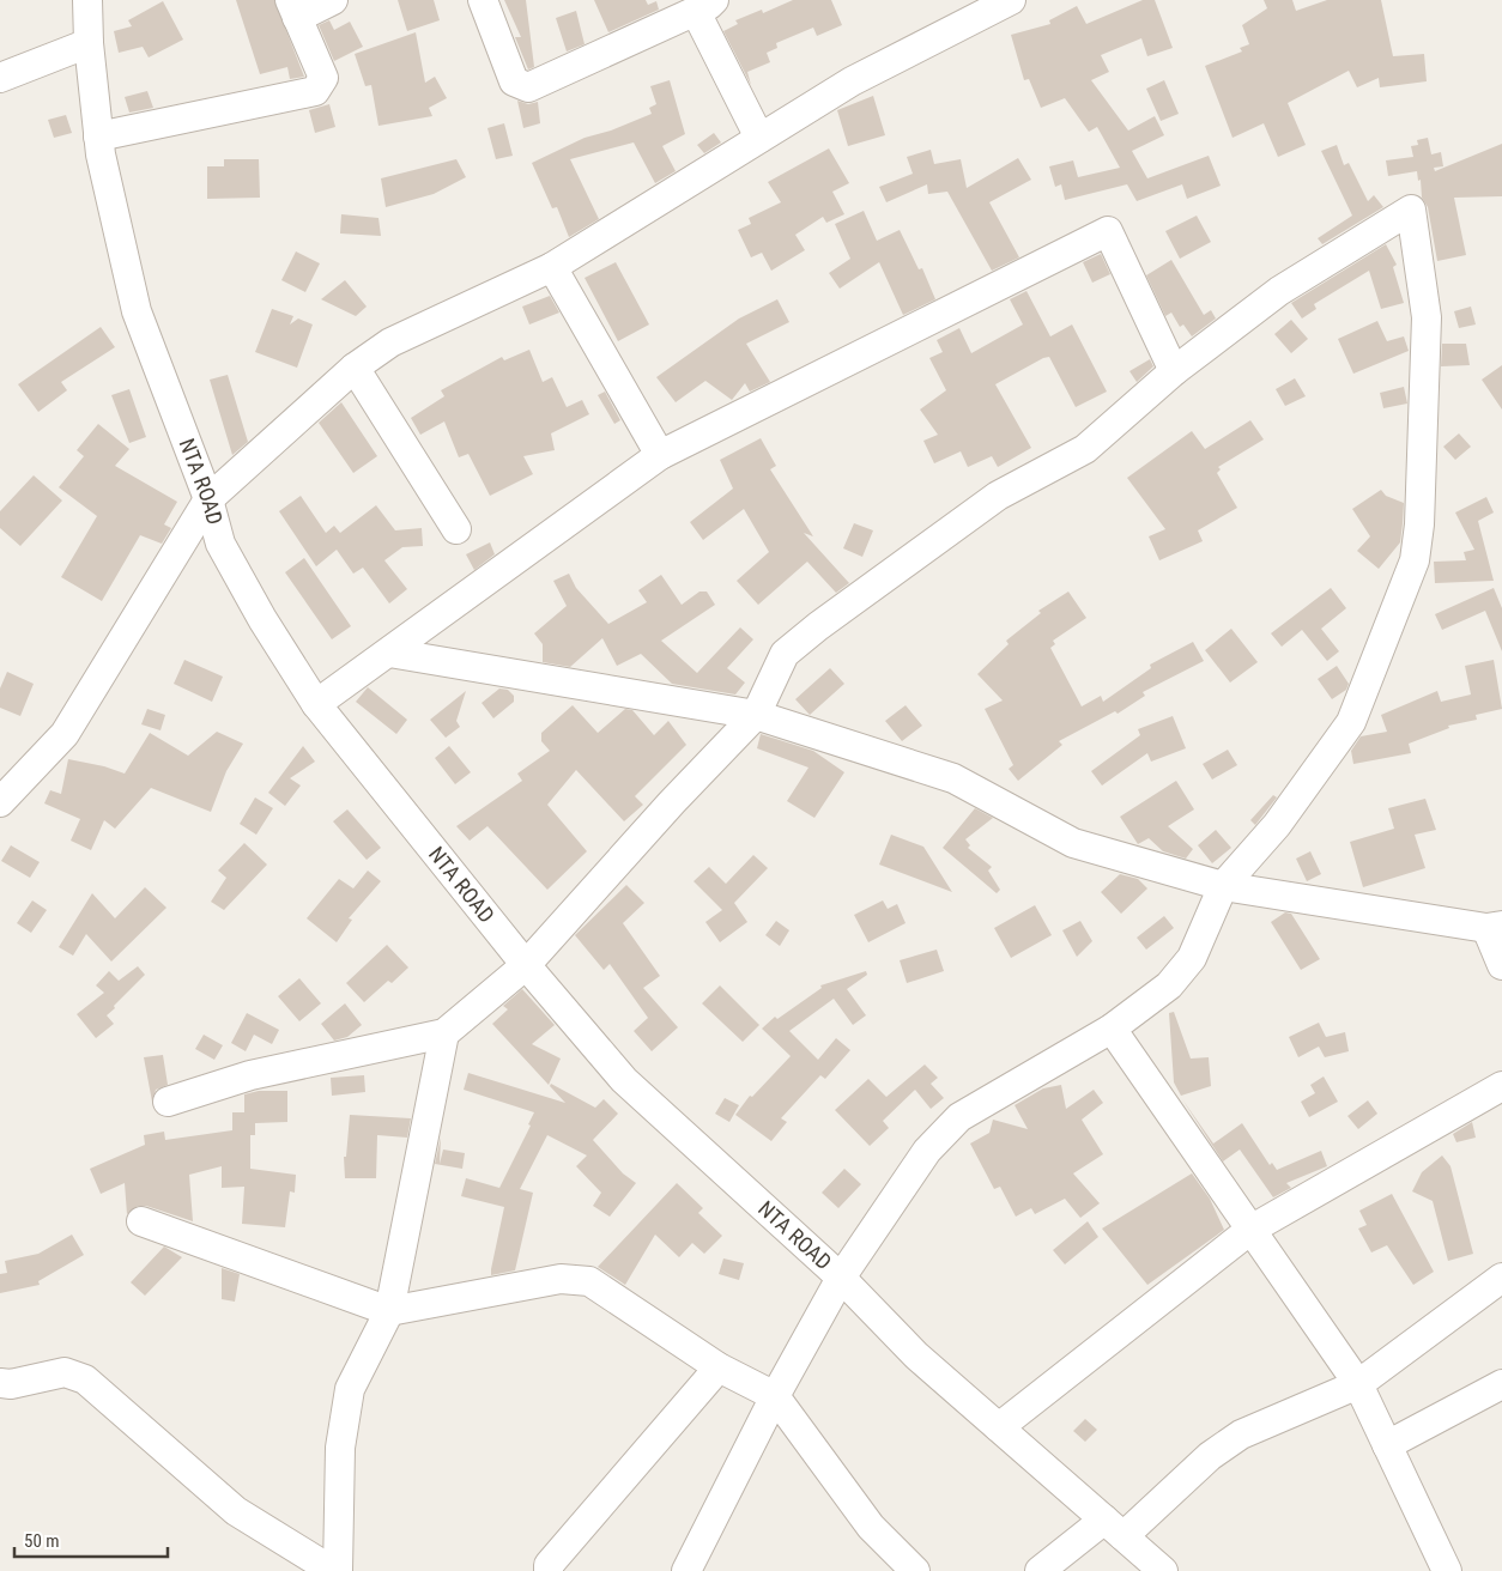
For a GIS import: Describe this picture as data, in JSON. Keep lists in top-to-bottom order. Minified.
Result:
{"streets":{"street":["NTA ROAD"]},"scale_bar":"50 m"}
